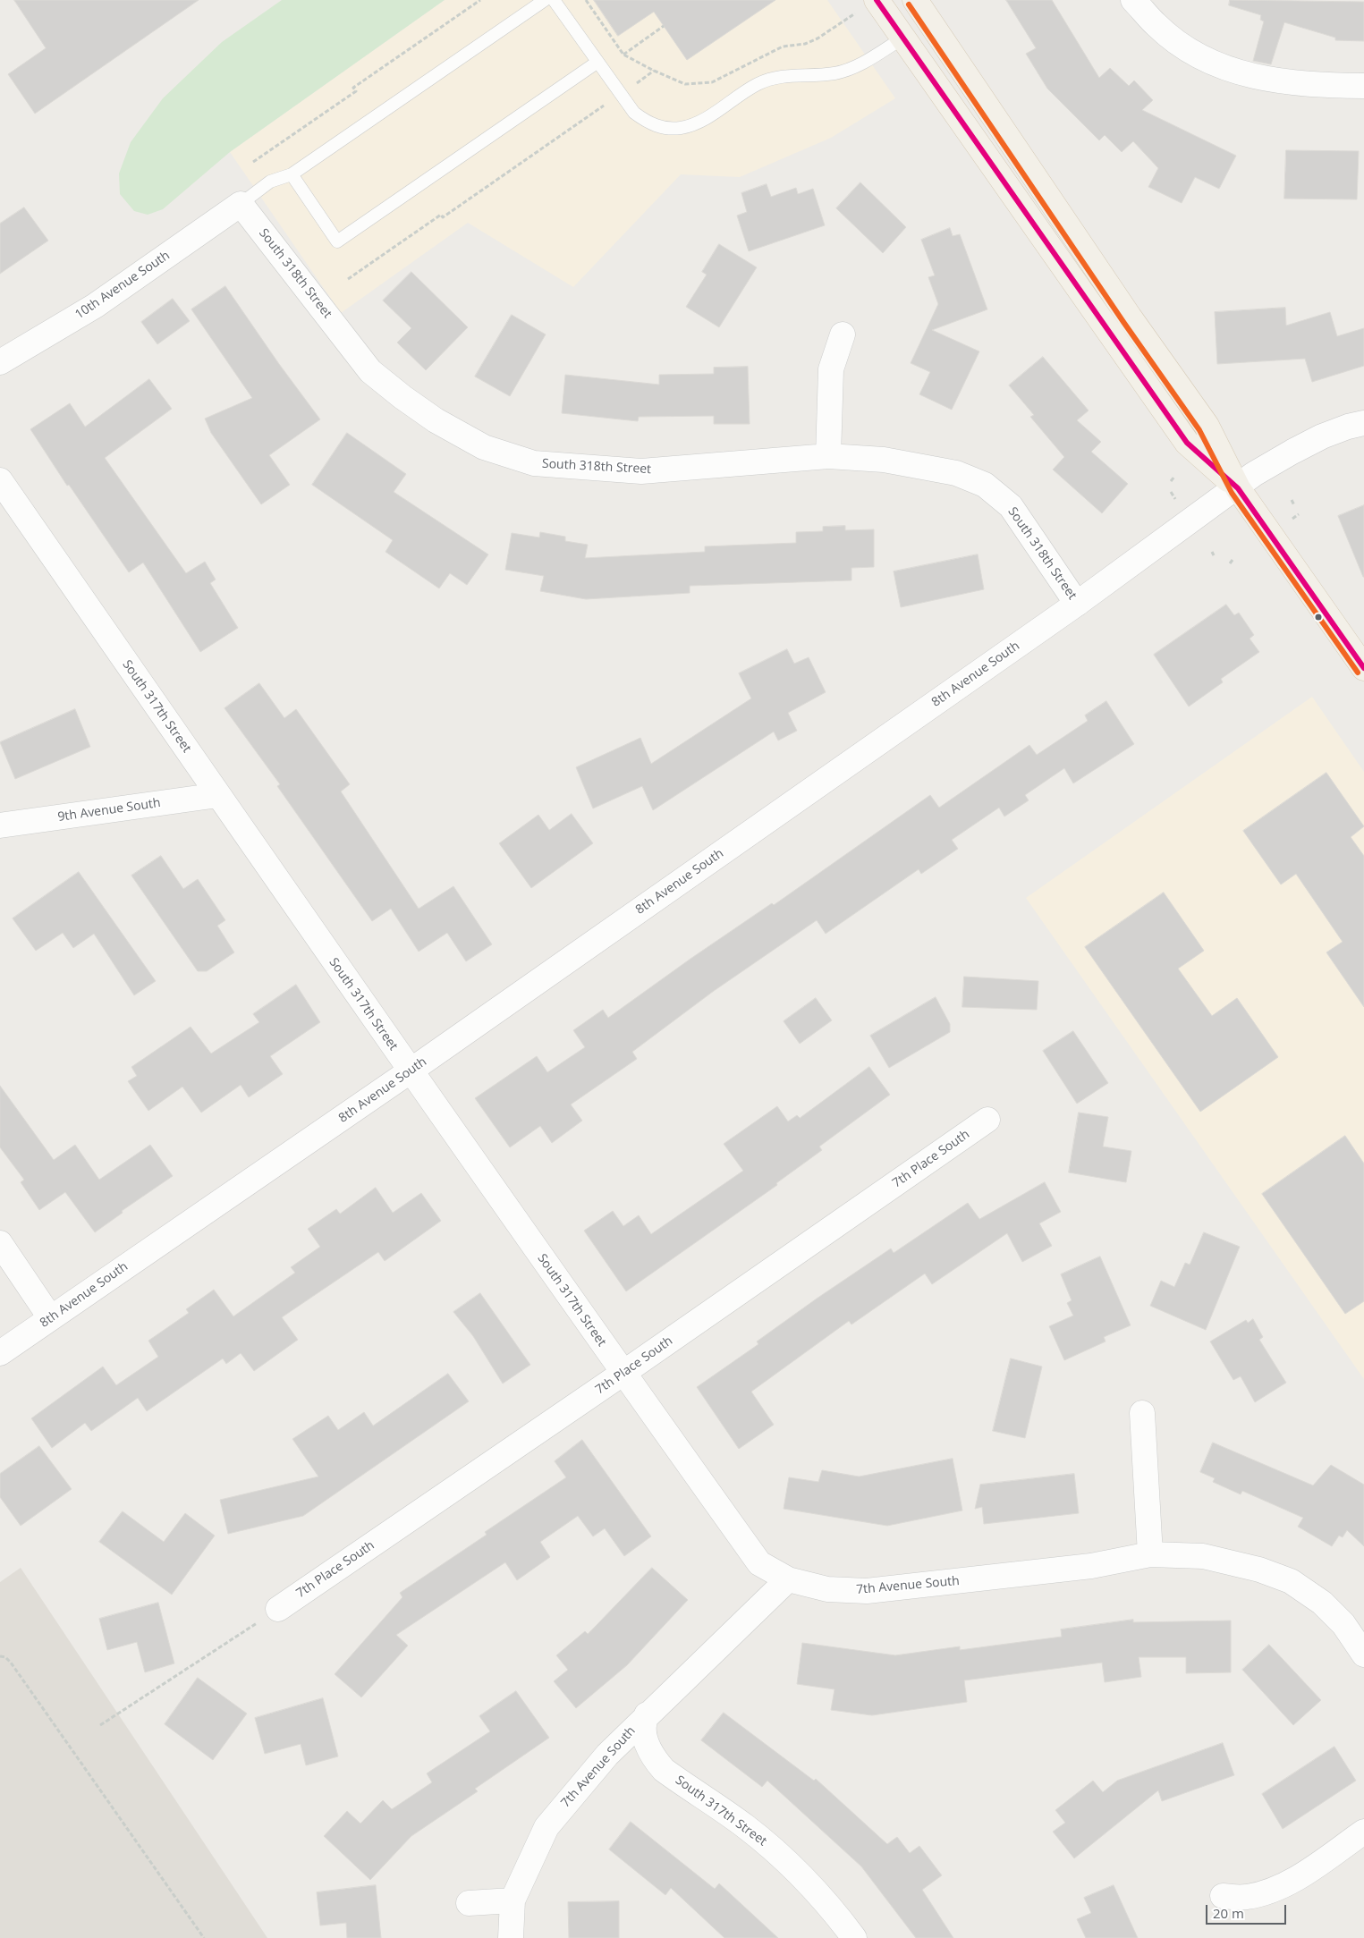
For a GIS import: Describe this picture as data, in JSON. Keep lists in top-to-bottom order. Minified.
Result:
{"streets":{"street":["South 318th Street","10th Avenue South","8th Avenue South","South 317th Street","9th Avenue South","7th Place South","7th Avenue South"]},"crossings":[["South 318th Street","10th Avenue South"],["South 318th Street","8th Avenue South"],["8th Avenue South","South 317th Street"],["South 317th Street","9th Avenue South"],["South 317th Street","7th Place South"],["South 317th Street","7th Avenue South"]],"scale_bar":"20 m"}
